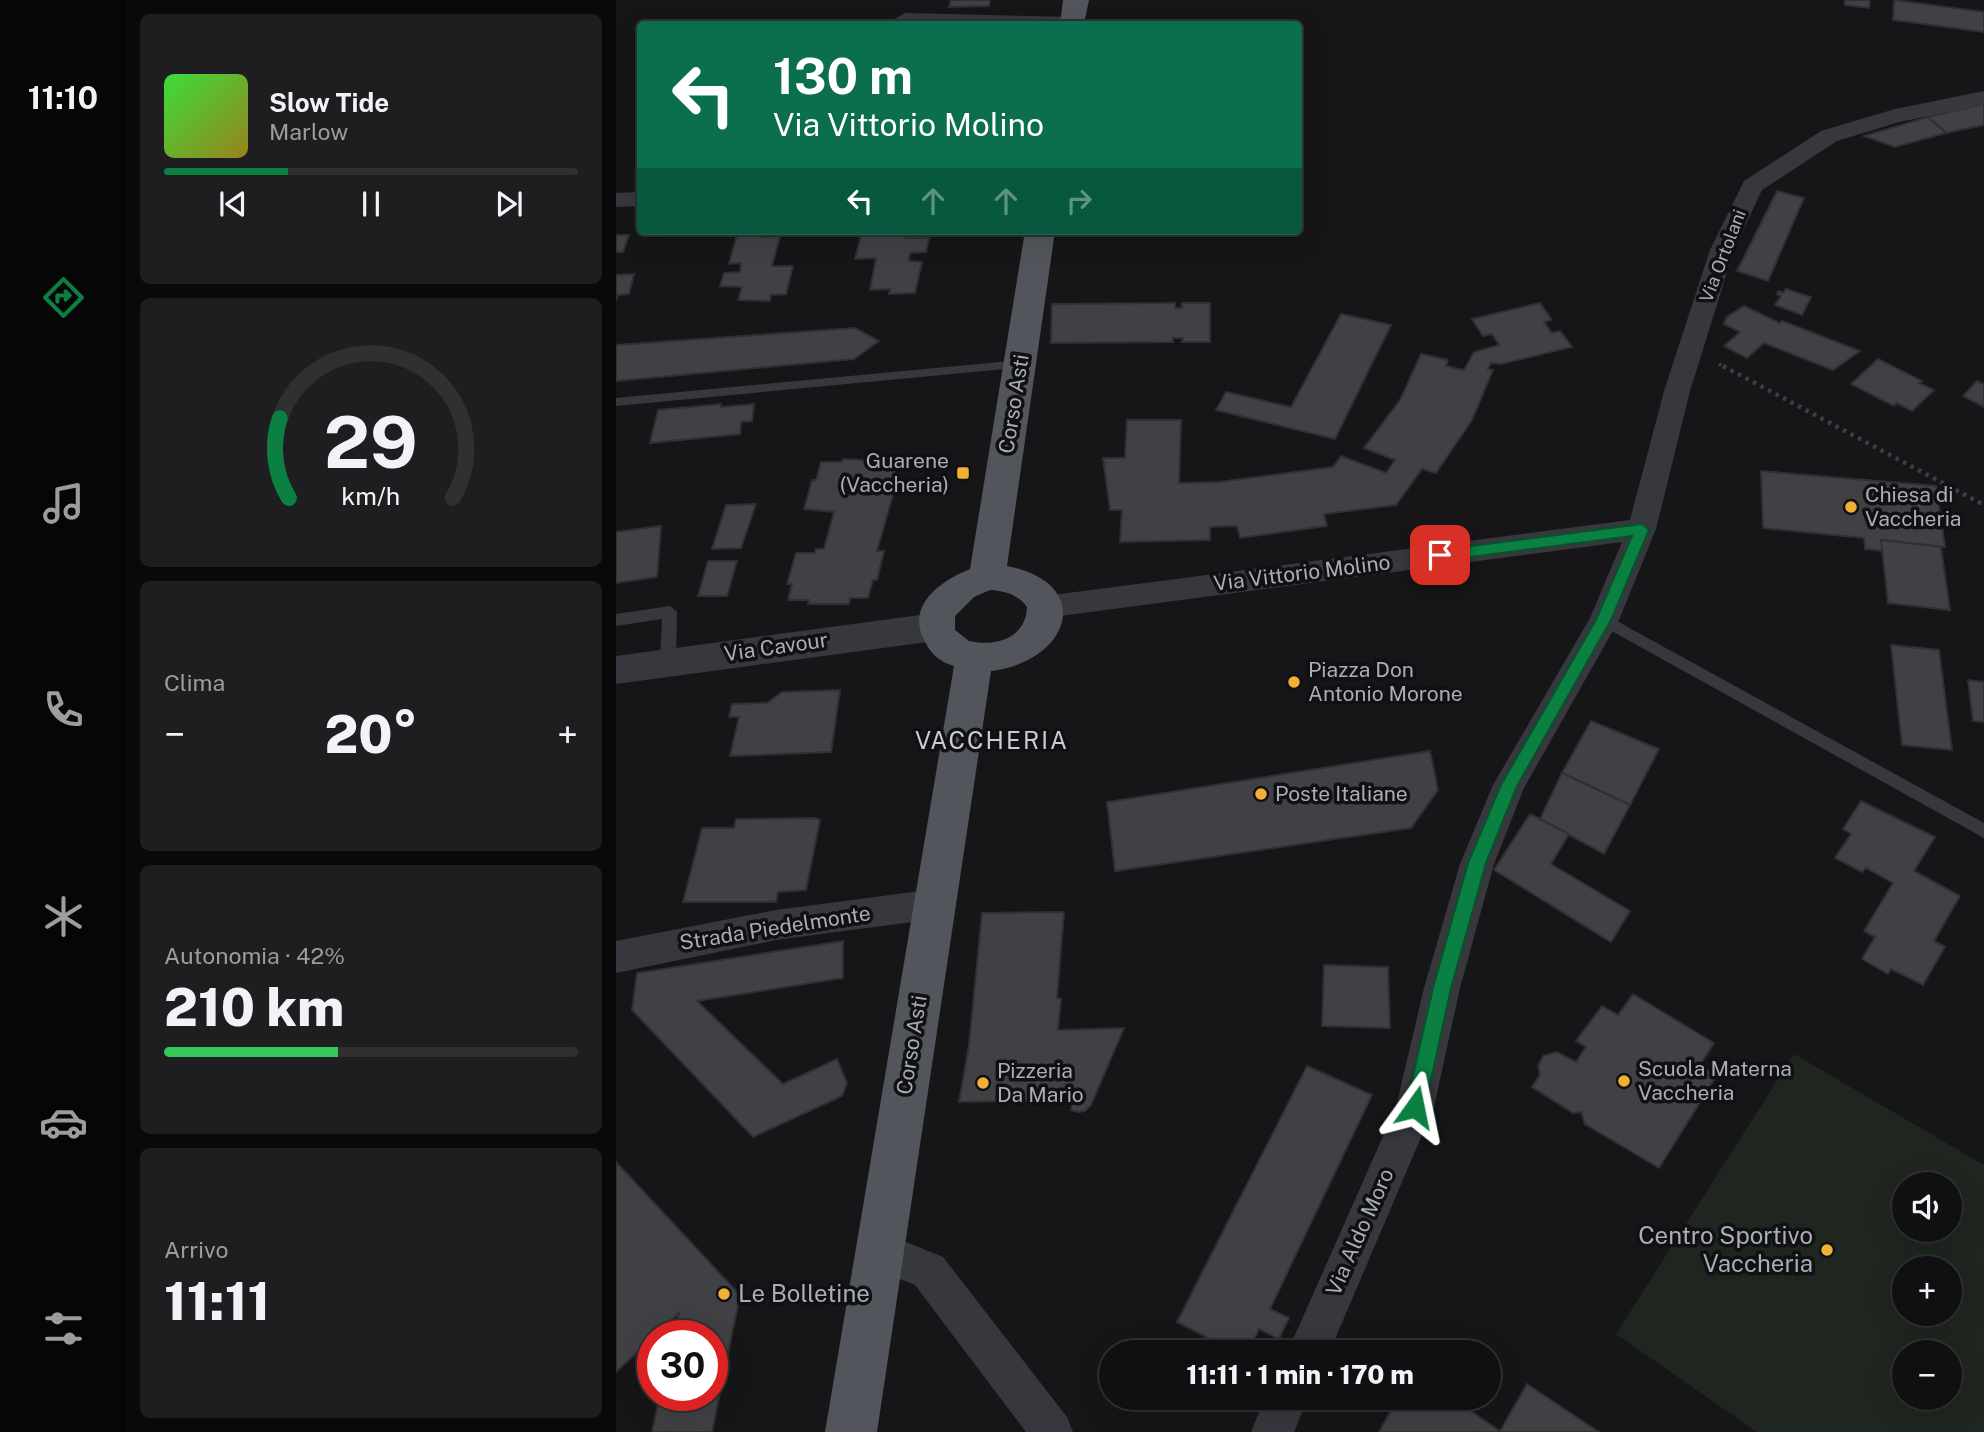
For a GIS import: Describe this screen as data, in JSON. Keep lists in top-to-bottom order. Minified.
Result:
{"streets":{"main road":["Corso Asti"],"street":["Via Ortolani","Via Vittorio Molino","Via Cavour","Strada Piedelmonte","Via Aldo Moro"]},"crossings":[["Via Ortolani","Via Vittorio Molino"],["Via Ortolani","Via Aldo Moro"],["Corso Asti","Via Vittorio Molino"],["Corso Asti","Via Cavour"],["Corso Asti","Strada Piedelmonte"],["Via Vittorio Molino","Via Cavour"],["Via Vittorio Molino","Via Aldo Moro"]],"districts":["VACCHERIA"],"places":{"transit":["Guarene (Vaccheria)"],"other":["Chiesa di Vaccheria","Piazza Don Antonio Morone","Poste Italiane","Scuola Materna Vaccheria","Pizzeria Da Mario","Centro Sportivo Vaccheria","Le Bolletine"]},"page":{"tabs":"11:10","turn":["130 m","Via Vittorio Molino"],"song":["Slow Tide","Marlow"],"tile":["Clima",["Autonomia · 42%","210 km"],["Arrivo","11:11"]],"heat":["−","20°","+"],"map_buttons":["+","−"],"limit":"30","trip":"11:11 · 1 min · 170 m","gauge":["29","km/h"]}}
